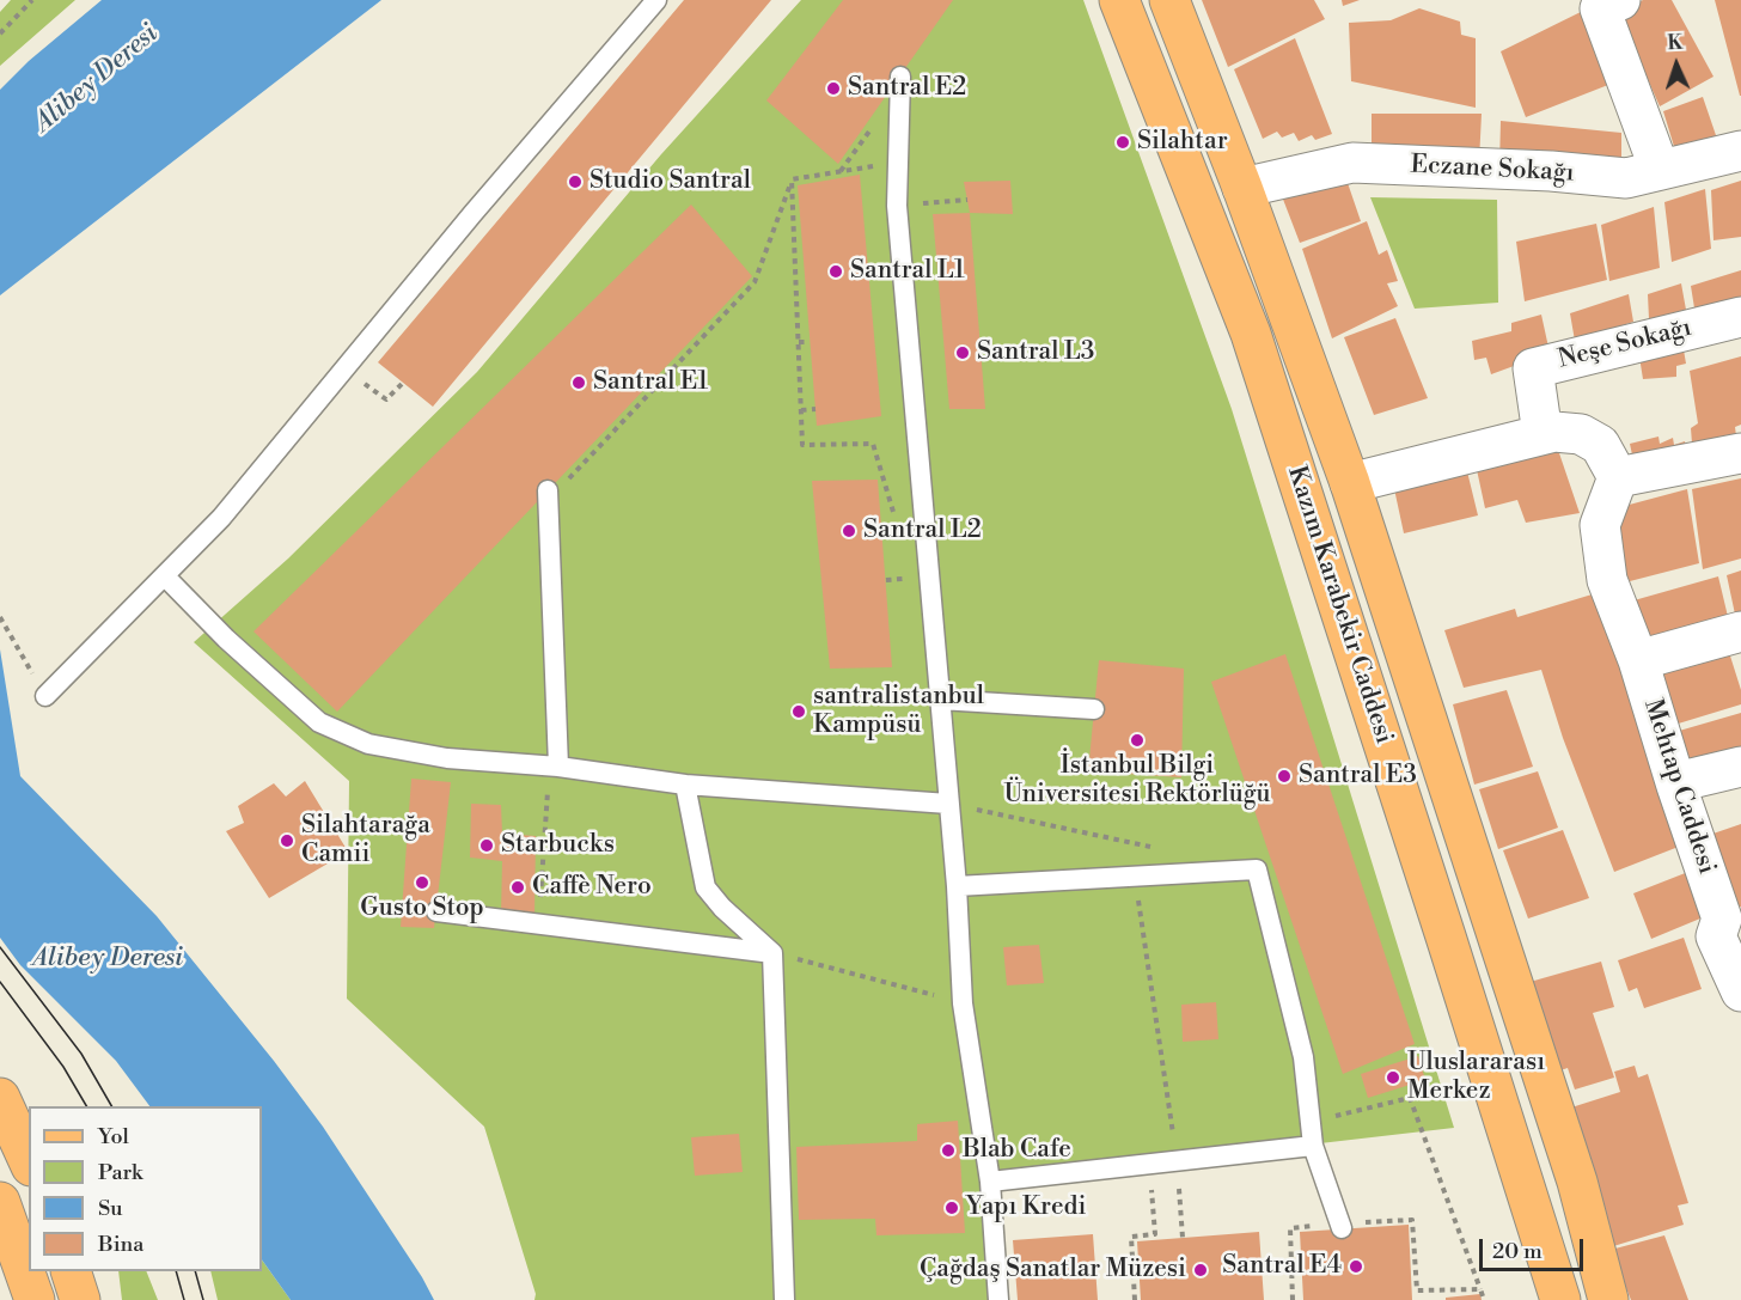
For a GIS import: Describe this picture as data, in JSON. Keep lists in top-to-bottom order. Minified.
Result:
{"streets":{"main road":["Kazım Karabekir Caddesi"],"street":["Eczane Sokağı","Neşe Sokağı","Mehtap Caddesi"]},"crossings":[["Eczane Sokağı","Kazım Karabekir Caddesi"]],"water":["Alibey Deresi"],"places":["Santral E2","Silahtar","Studio Santral","Santral L1","Santral L3","Santral E1","Santral L2","santralistanbul Kampüsü","İstanbul Bilgi Üniversitesi Rektörlüğü","Santral E3","Silahtarağa Camii","Starbucks","Gusto Stop","Caffè Nero","Uluslararası Merkez","Blab Cafe","Yapı Kredi","Santral E4","Çağdaş Sanatlar Müzesi"],"legend":["Yol","Park","Su","Bina"],"scale_bar":"20 m","north":"top"}
